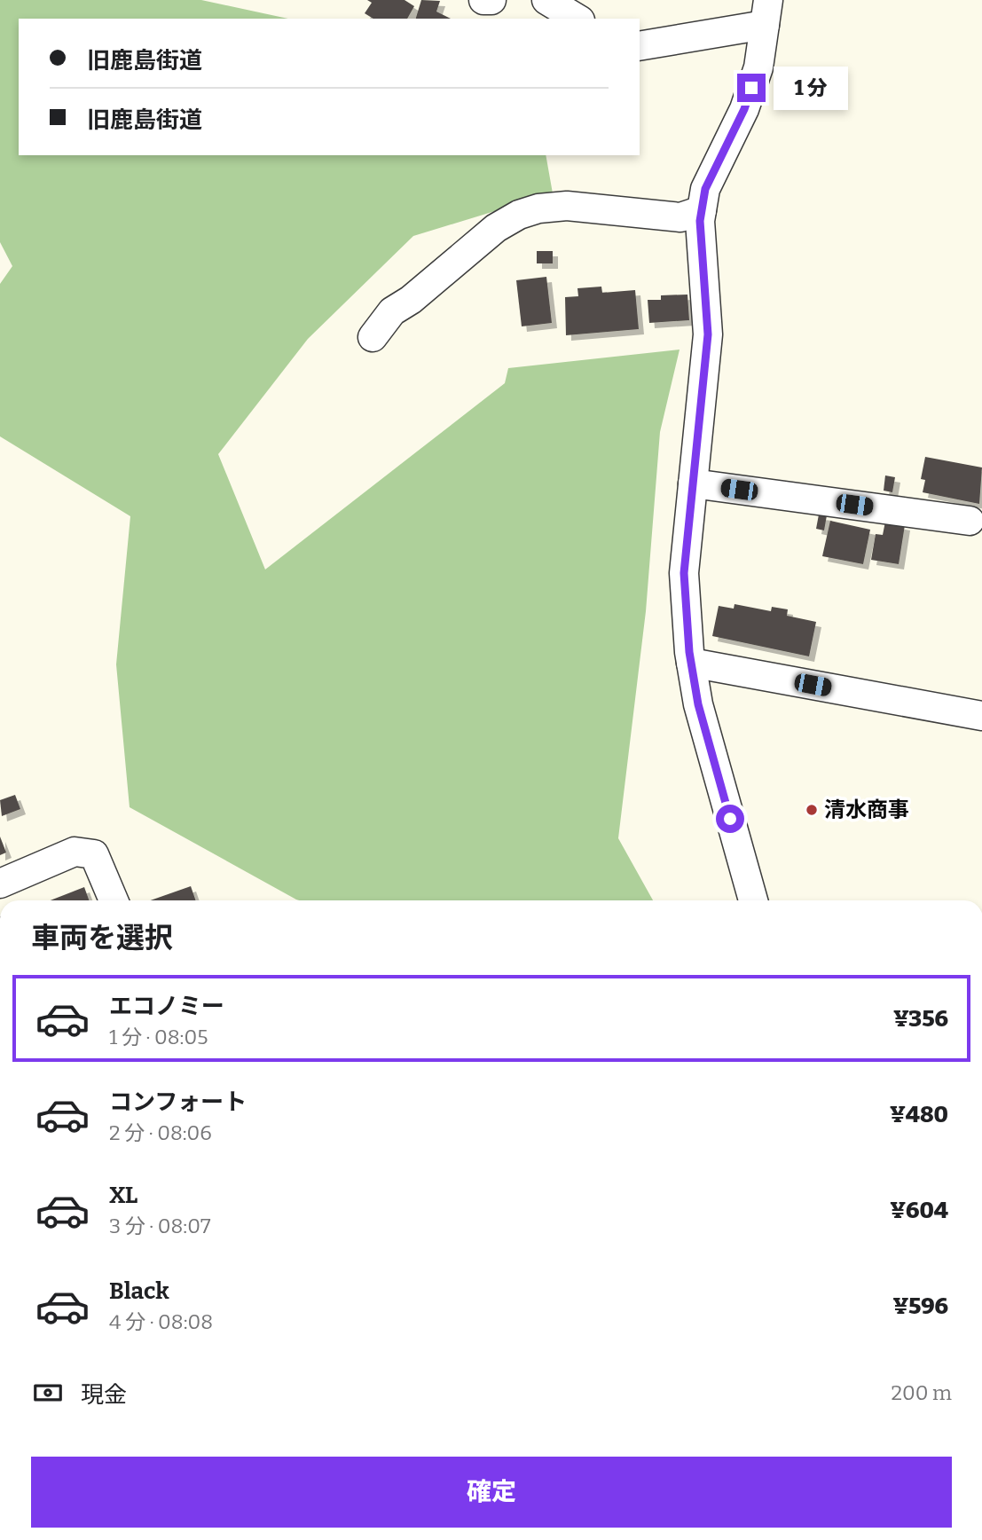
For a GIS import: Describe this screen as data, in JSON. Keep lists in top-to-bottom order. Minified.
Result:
{"places":["清水商事"],"page":{"banner":["旧鹿島街道","旧鹿島街道"],"bubble":"1 分","heading":"車両を選択","list":[{"name":"エコノミー","note":"1 分 · 08:05","value":"¥356"},{"name":"コンフォート","note":"2 分 · 08:06","value":"¥480"},{"name":"XL","note":"3 分 · 08:07","value":"¥604"},{"name":"Black","note":"4 分 · 08:08","value":"¥596"}],"pay":["現金","200 m"],"buttons":"確定"}}
